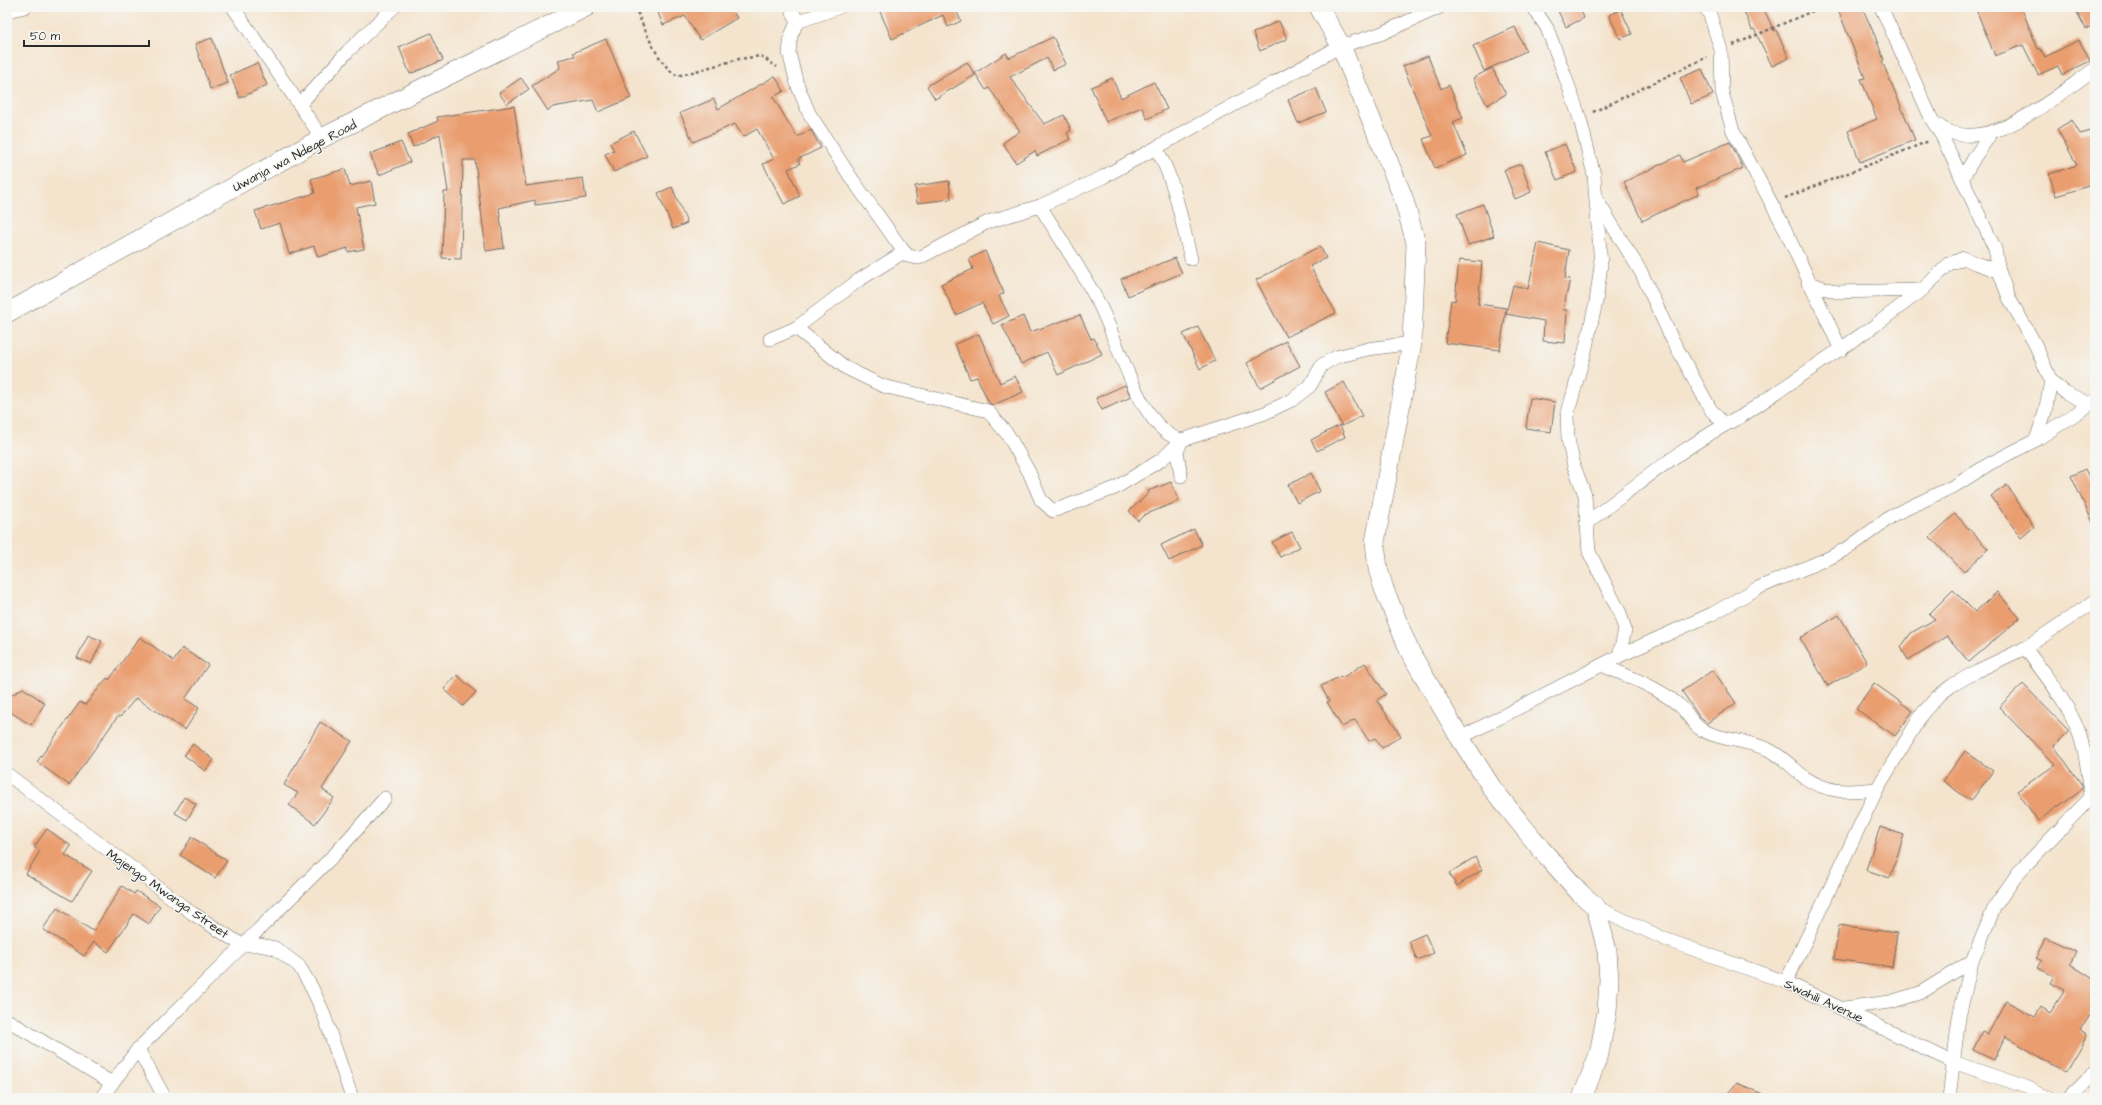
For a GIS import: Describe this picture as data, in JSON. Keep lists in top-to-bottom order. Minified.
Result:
{"streets":{"street":["Uwanja wa Ndege Road","Majengo Mwanga Street","Swahili Avenue"]},"scale_bar":"50 m"}
